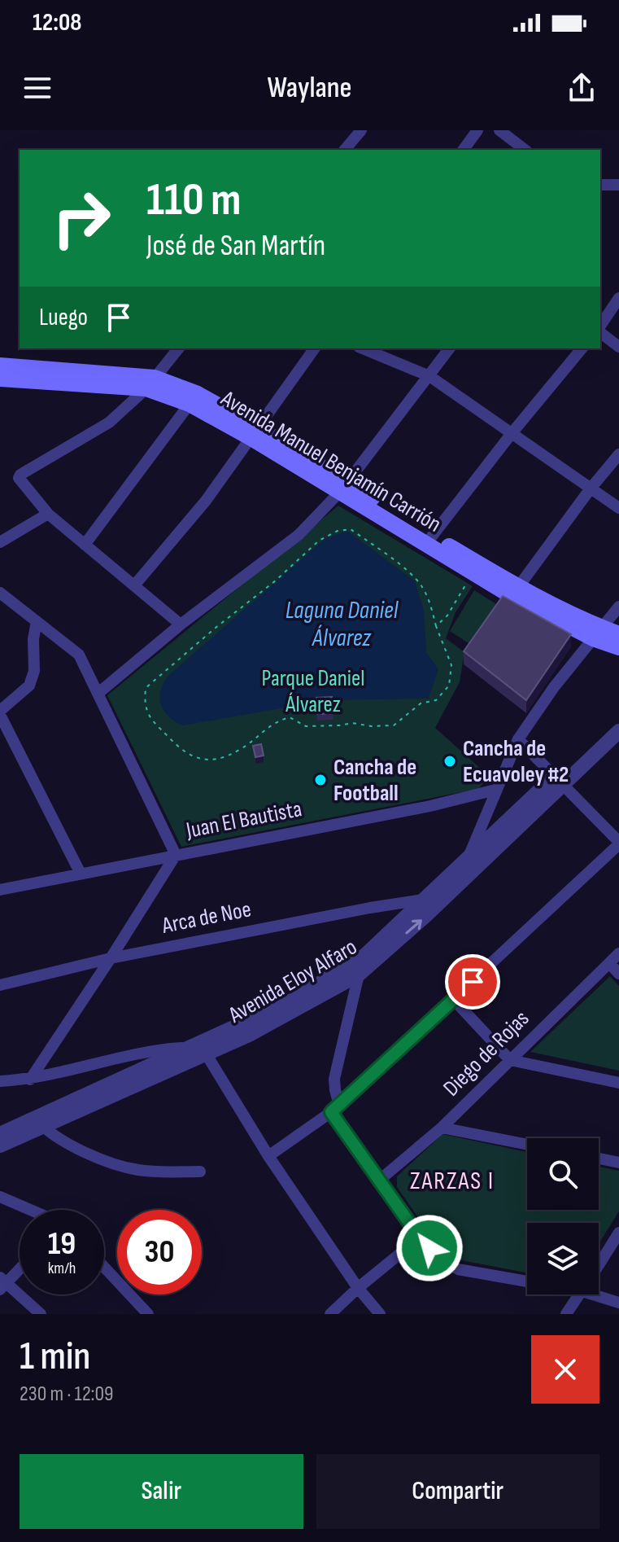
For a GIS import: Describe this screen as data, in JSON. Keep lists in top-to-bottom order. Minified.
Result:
{"streets":{"main road":["Avenida Manuel Benjamín Carrión"],"street":["Juan El Bautista","Arca de Noe","Avenida Eloy Alfaro","Diego de Rojas"]},"crossings":[["Arca de Noe","Avenida Eloy Alfaro"]],"districts":["ZARZAS I"],"water":["Laguna Daniel Álvarez"],"parks":["Parque Daniel Álvarez"],"places":["Cancha de Ecuavoley #2","Cancha de Football"],"page":{"status":"12:08","header":"Waylane","turn":["110 m","José de San Martín"],"then":"Luego","speed":"19 km/h","limit":"30","heading":["1 min","230 m · 12:09"],"buttons":["Salir","Compartir"]}}
